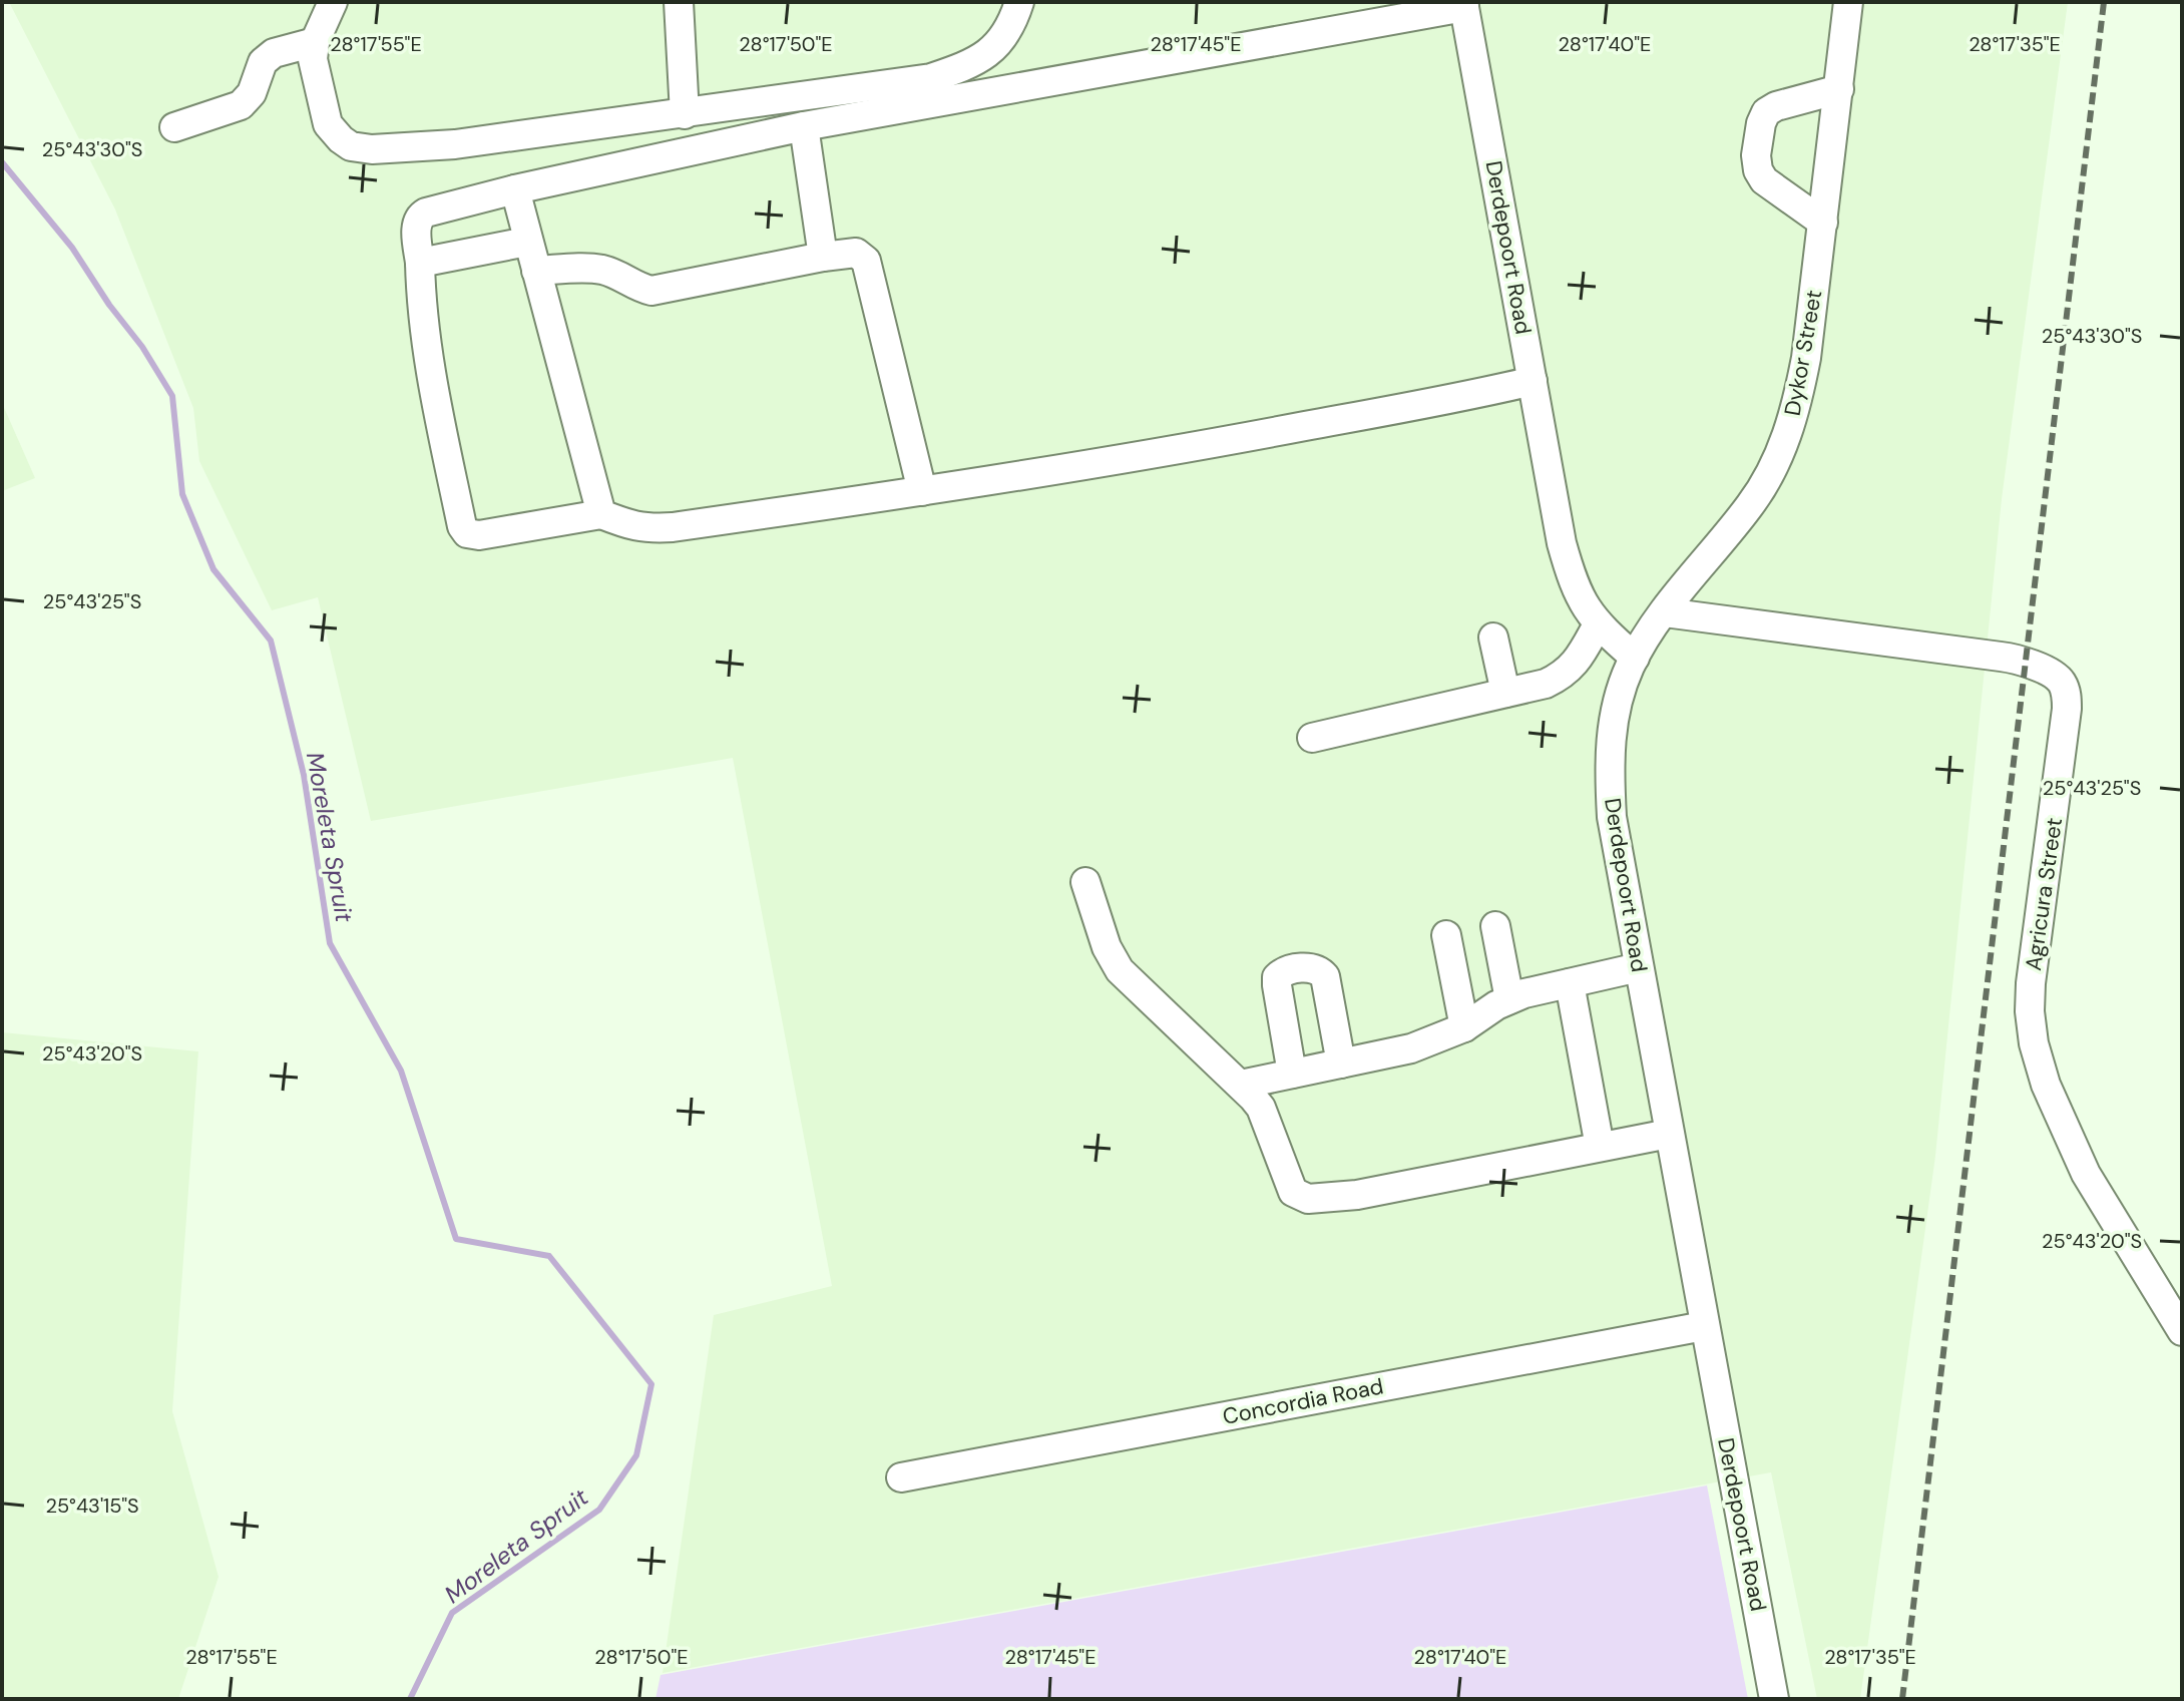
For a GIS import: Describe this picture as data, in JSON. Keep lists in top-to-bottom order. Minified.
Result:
{"streets":{"street":["Derdepoort Road","Dykor Street","Agricura Street","Concordia Road"]},"crossings":[["Derdepoort Road","Dykor Street"],["Derdepoort Road","Concordia Road"],["Dykor Street","Agricura Street"]],"water":["Moreleta Spruit"],"coordinates":["28°17'55\"E","28°17'50\"E","28°17'45\"E","28°17'40\"E","28°17'35\"E","25°43'30\"S","25°43'25\"S","25°43'20\"S","25°43'15\"S"]}
